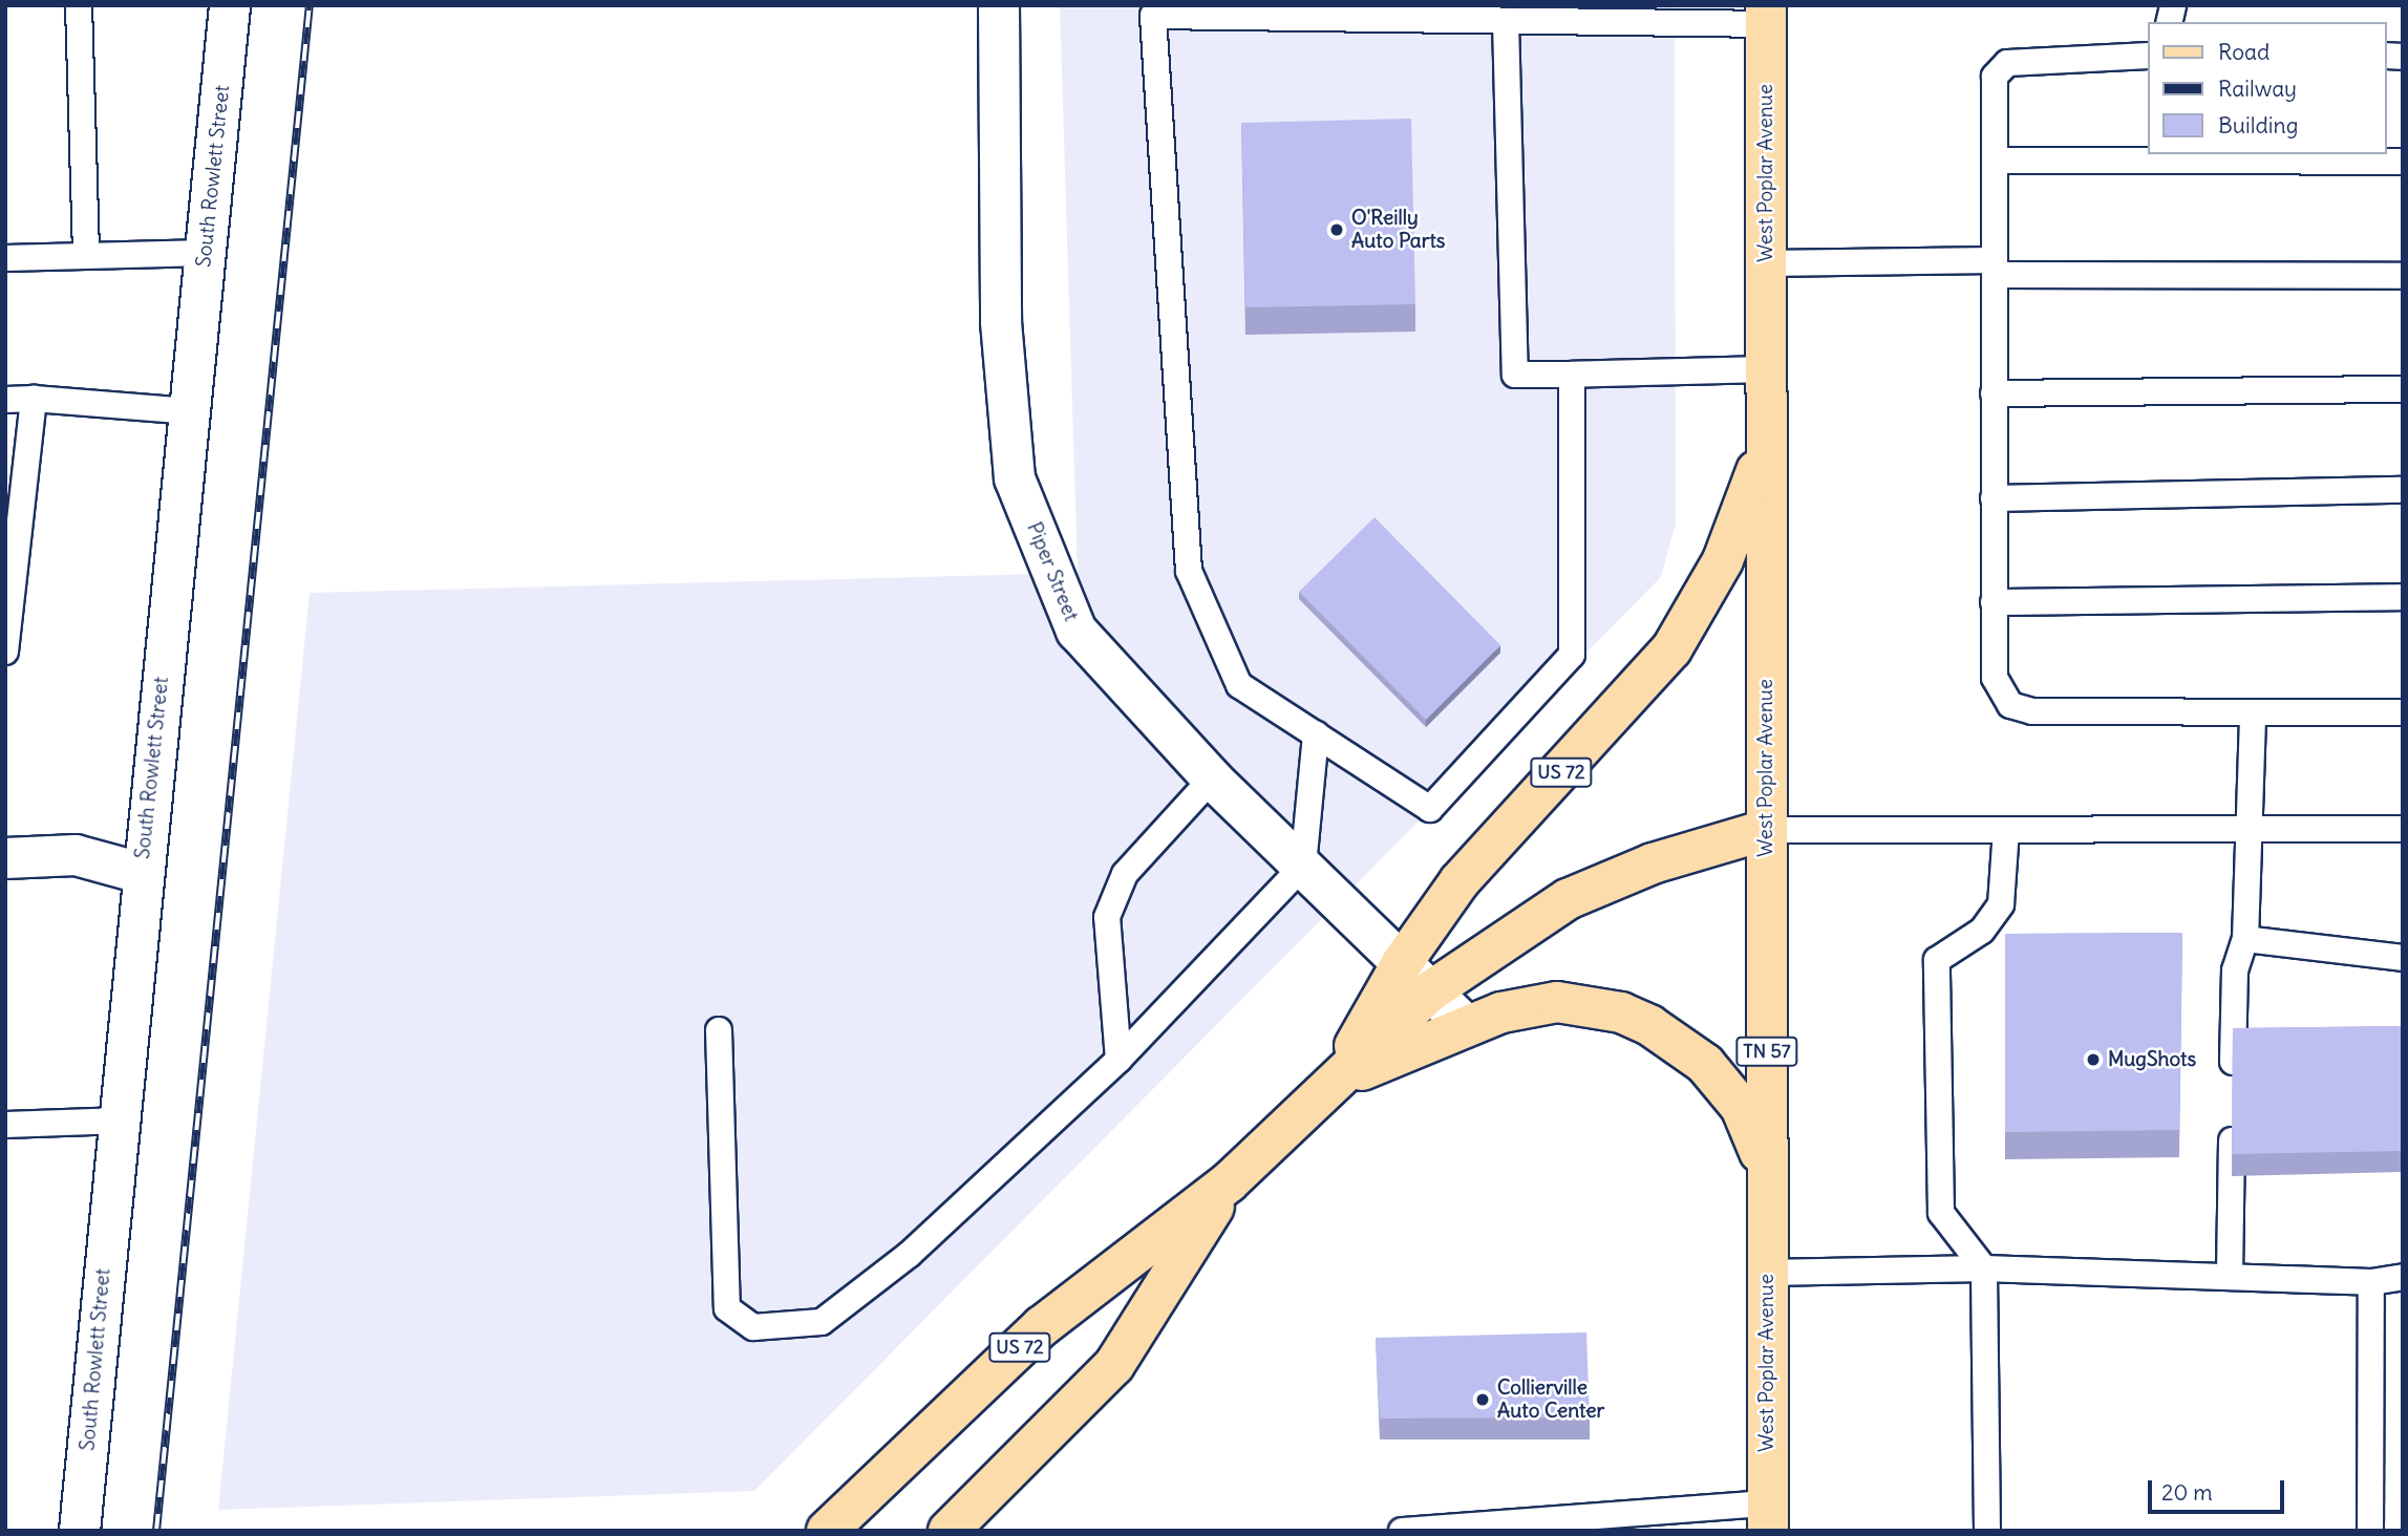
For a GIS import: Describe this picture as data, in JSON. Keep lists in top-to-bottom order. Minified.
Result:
{"streets":{"main road":["West Poplar Avenue","US 72","TN 57"],"street":["South Rowlett Street","Piper Street"]},"crossings":[["West Poplar Avenue","US 72"],["Piper Street","US 72"]],"places":["O'Reilly Auto Parts","MugShots","Collierville Auto Center"],"legend":["Road","Railway","Building"],"scale_bar":"20 m"}
